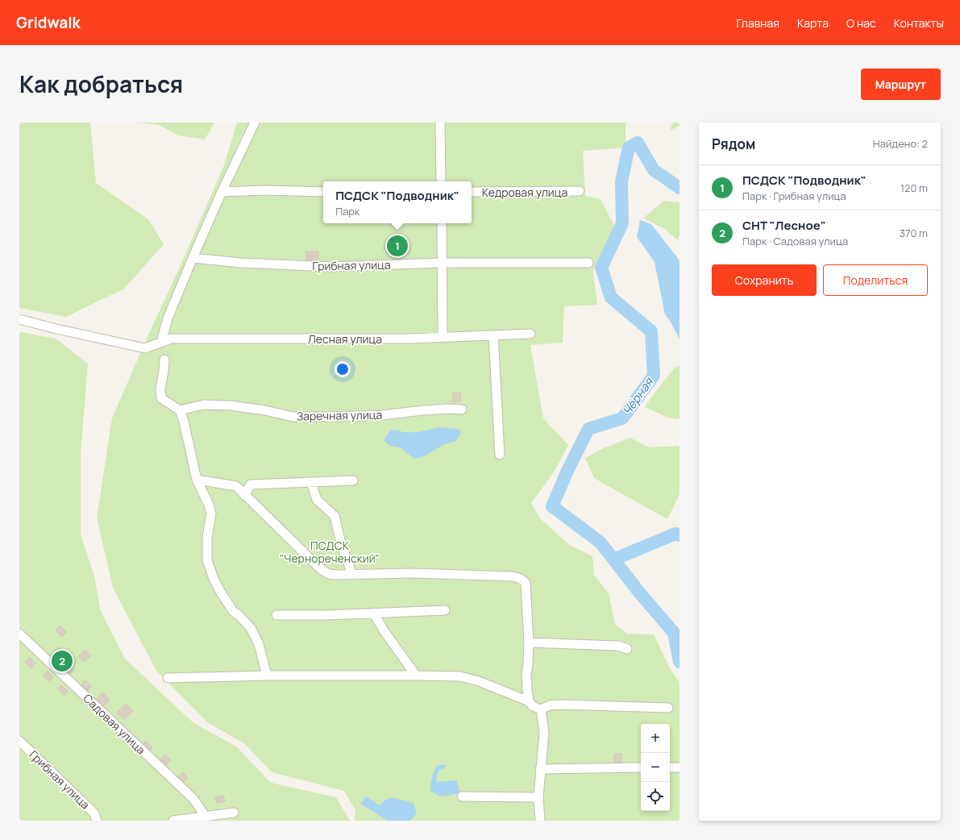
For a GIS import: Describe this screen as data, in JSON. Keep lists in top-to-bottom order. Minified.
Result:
{"streets":{"street":["Кедровая улица","Грибная улица","Лесная улица","Заречная улица","Садовая улица"]},"water":["Чёрная"],"parks":["ПСДСК \"Чернореченский\""],"page":{"header":"Gridwalk","nav":["Главная","Карта","О нас","Контакты"],"title":"Как добраться","buttons":["Маршрут",["Сохранить","Поделиться"]],"heading":["Рядом","Найдено: 2"],"list":[{"mark":"1","name":"ПСДСК \"Подводник\"","note":"Парк · Грибная улица","value":"120 m"},{"mark":"2","name":"СНТ \"Лесное\"","note":"Парк · Садовая улица","value":"370 m"}],"popup":["ПСДСК \"Подводник\"","Парк"],"pins":["1","2"],"map_buttons":["+","−"]}}
